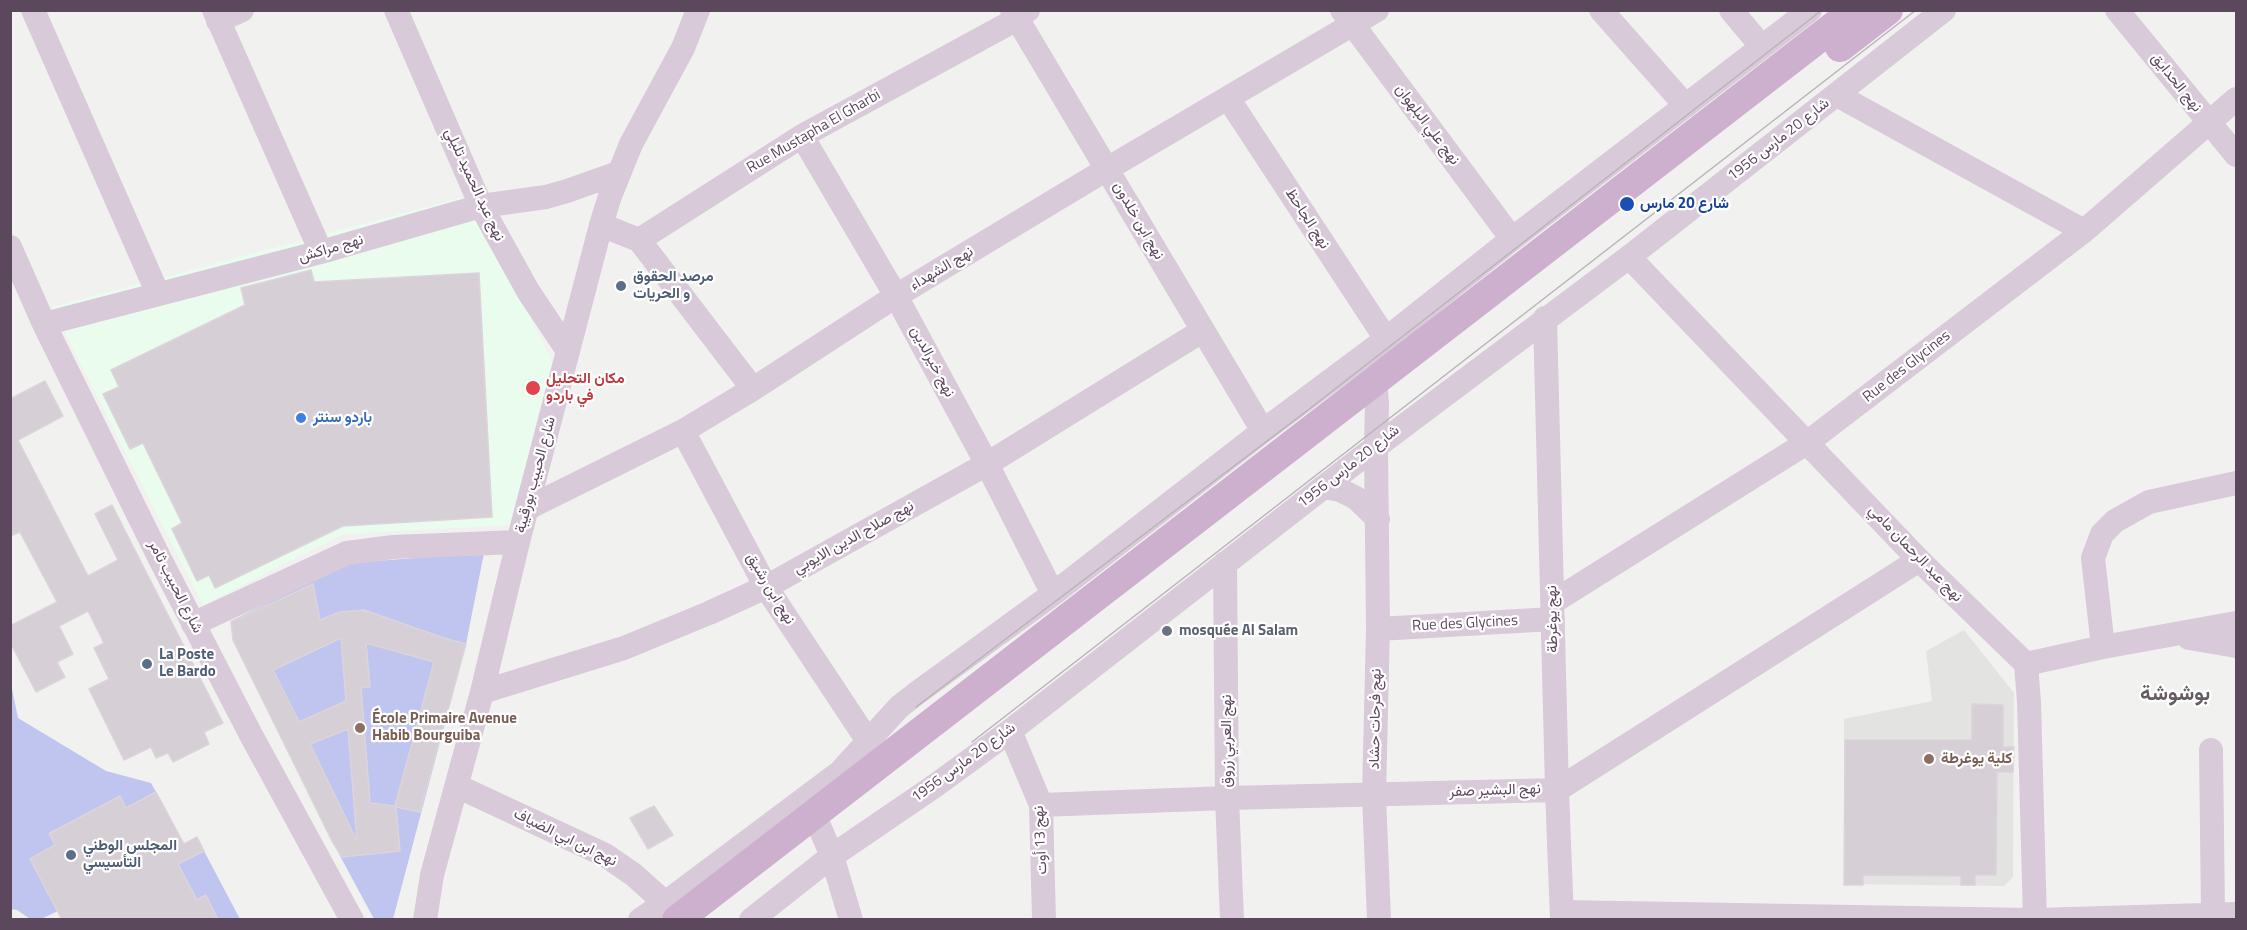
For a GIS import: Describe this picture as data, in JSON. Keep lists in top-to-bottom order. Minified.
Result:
{"streets":{"main road":["شارع 20 مارس 1956"],"street":["نهج الحدايق","نهج علي البلهوان","Rue Mustapha El Gharbi","نهج عبد الحميد تليلي","نهج الجاحظ","نهج ابن خلدون","نهج مراكش","نهج الشهداء","نهج خيرالدين","Rue des Glycines","شارع الحبيب بورقيبة","نهج صلاح الدين الايوبي","نهج عبد الرحمان مامي","شارع الحبيب ثامر","نهج ابن رشيق","نهج يوغرطة","نهج فرحات حشاد","نهج العربي زروق","نهج البشير صفر","نهج ابن ابي الضياف","نهج 13 أوت"]},"crossings":[["نهج الحدايق","Rue des Glycines"],["نهج علي البلهوان","شارع 20 مارس 1956"],["نهج علي البلهوان","نهج الشهداء"],["Rue Mustapha El Gharbi","نهج ابن خلدون"],["Rue Mustapha El Gharbi","نهج خيرالدين"],["شارع 20 مارس 1956","نهج الجاحظ"],["شارع 20 مارس 1956","نهج ابن خلدون"],["شارع 20 مارس 1956","نهج خيرالدين"],["شارع 20 مارس 1956","نهج عبد الرحمان مامي"],["شارع 20 مارس 1956","نهج ابن رشيق"],["شارع 20 مارس 1956","نهج يوغرطة"],["شارع 20 مارس 1956","نهج فرحات حشاد"],["شارع 20 مارس 1956","نهج العربي زروق"],["شارع 20 مارس 1956","نهج ابن ابي الضياف"],["شارع 20 مارس 1956","نهج 13 أوت"],["نهج عبد الحميد تليلي","نهج مراكش"],["نهج عبد الحميد تليلي","شارع الحبيب بورقيبة"],["نهج الجاحظ","نهج الشهداء"],["نهج ابن خلدون","نهج الشهداء"],["نهج ابن خلدون","نهج صلاح الدين الايوبي"],["نهج مراكش","شارع الحبيب بورقيبة"],["نهج مراكش","شارع الحبيب ثامر"],["نهج الشهداء","نهج خيرالدين"],["نهج الشهداء","شارع الحبيب بورقيبة"],["نهج الشهداء","نهج ابن رشيق"],["نهج خيرالدين","نهج صلاح الدين الايوبي"],["Rue des Glycines","نهج عبد الرحمان مامي"],["Rue des Glycines","نهج يوغرطة"],["Rue des Glycines","نهج فرحات حشاد"],["شارع الحبيب بورقيبة","نهج صلاح الدين الايوبي"],["شارع الحبيب بورقيبة","نهج ابن ابي الضياف"],["نهج صلاح الدين الايوبي","نهج ابن رشيق"],["نهج عبد الرحمان مامي","نهج البشير صفر"],["نهج يوغرطة","نهج البشير صفر"],["نهج فرحات حشاد","نهج البشير صفر"],["نهج العربي زروق","نهج البشير صفر"],["نهج البشير صفر","نهج 13 أوت"]],"districts":["بوشوشة"],"places":["شارع 20 مارس","مرصد الحقوق و الحريات","مكان التحليل في باردو","باردو سنتر","mosquée Al Salam","La Poste Le Bardo","École Primaire Avenue Habib Bourguiba","كلية يوغرطة","المجلس الوطني التأسيسي"]}
